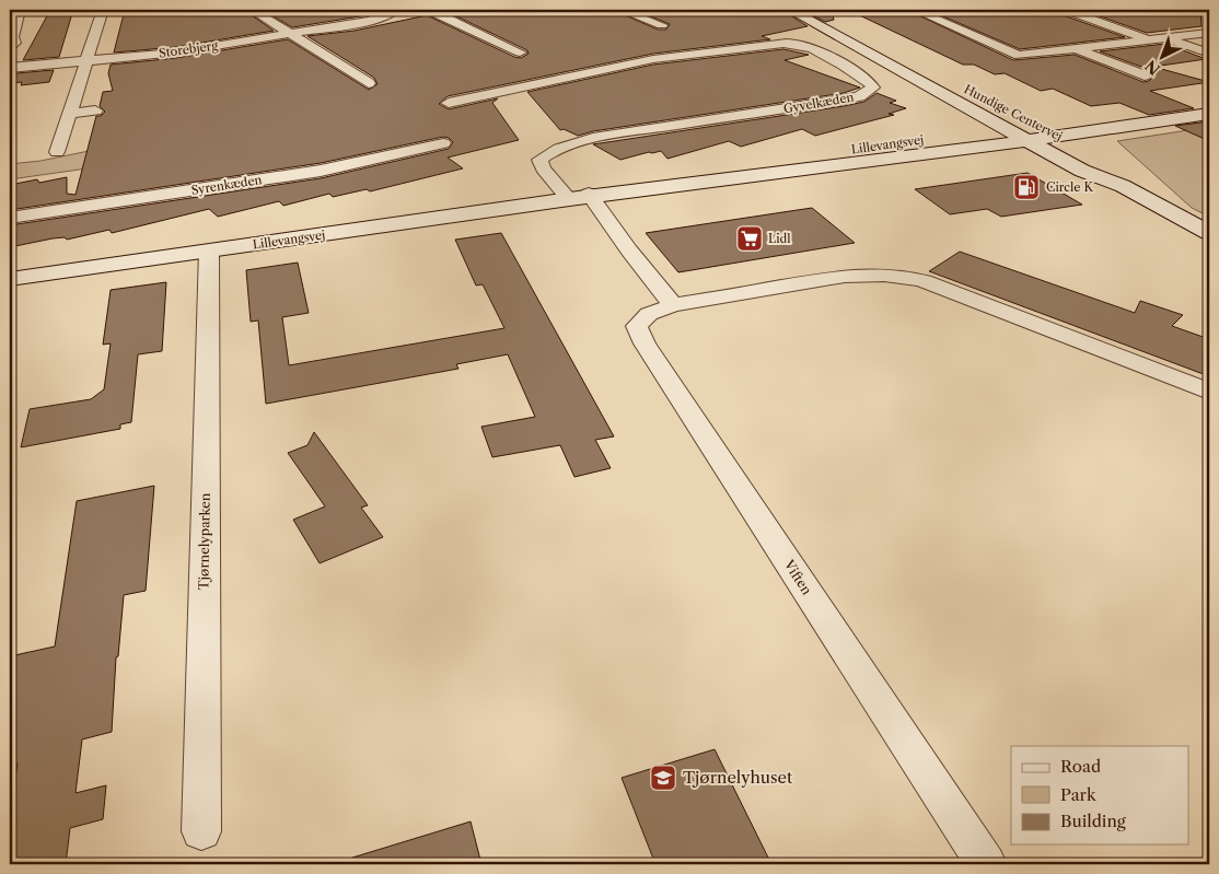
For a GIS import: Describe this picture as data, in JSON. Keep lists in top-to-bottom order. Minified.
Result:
{"streets":{"street":["Storebjerg","Gyvelkæden","Hundige Centervej","Lillevangsvej","Syrenkæden","Tjørnelyparken","Viften"]},"crossings":[["Gyvelkæden","Lillevangsvej"],["Hundige Centervej","Lillevangsvej"],["Lillevangsvej","Tjørnelyparken"]],"places":{"fuel station":["Circle K"],"supermarket":["Lidl"],"school or university":["Tjørnelyhuset"]},"legend":["Road","Park","Building"],"north":"bottom left"}
